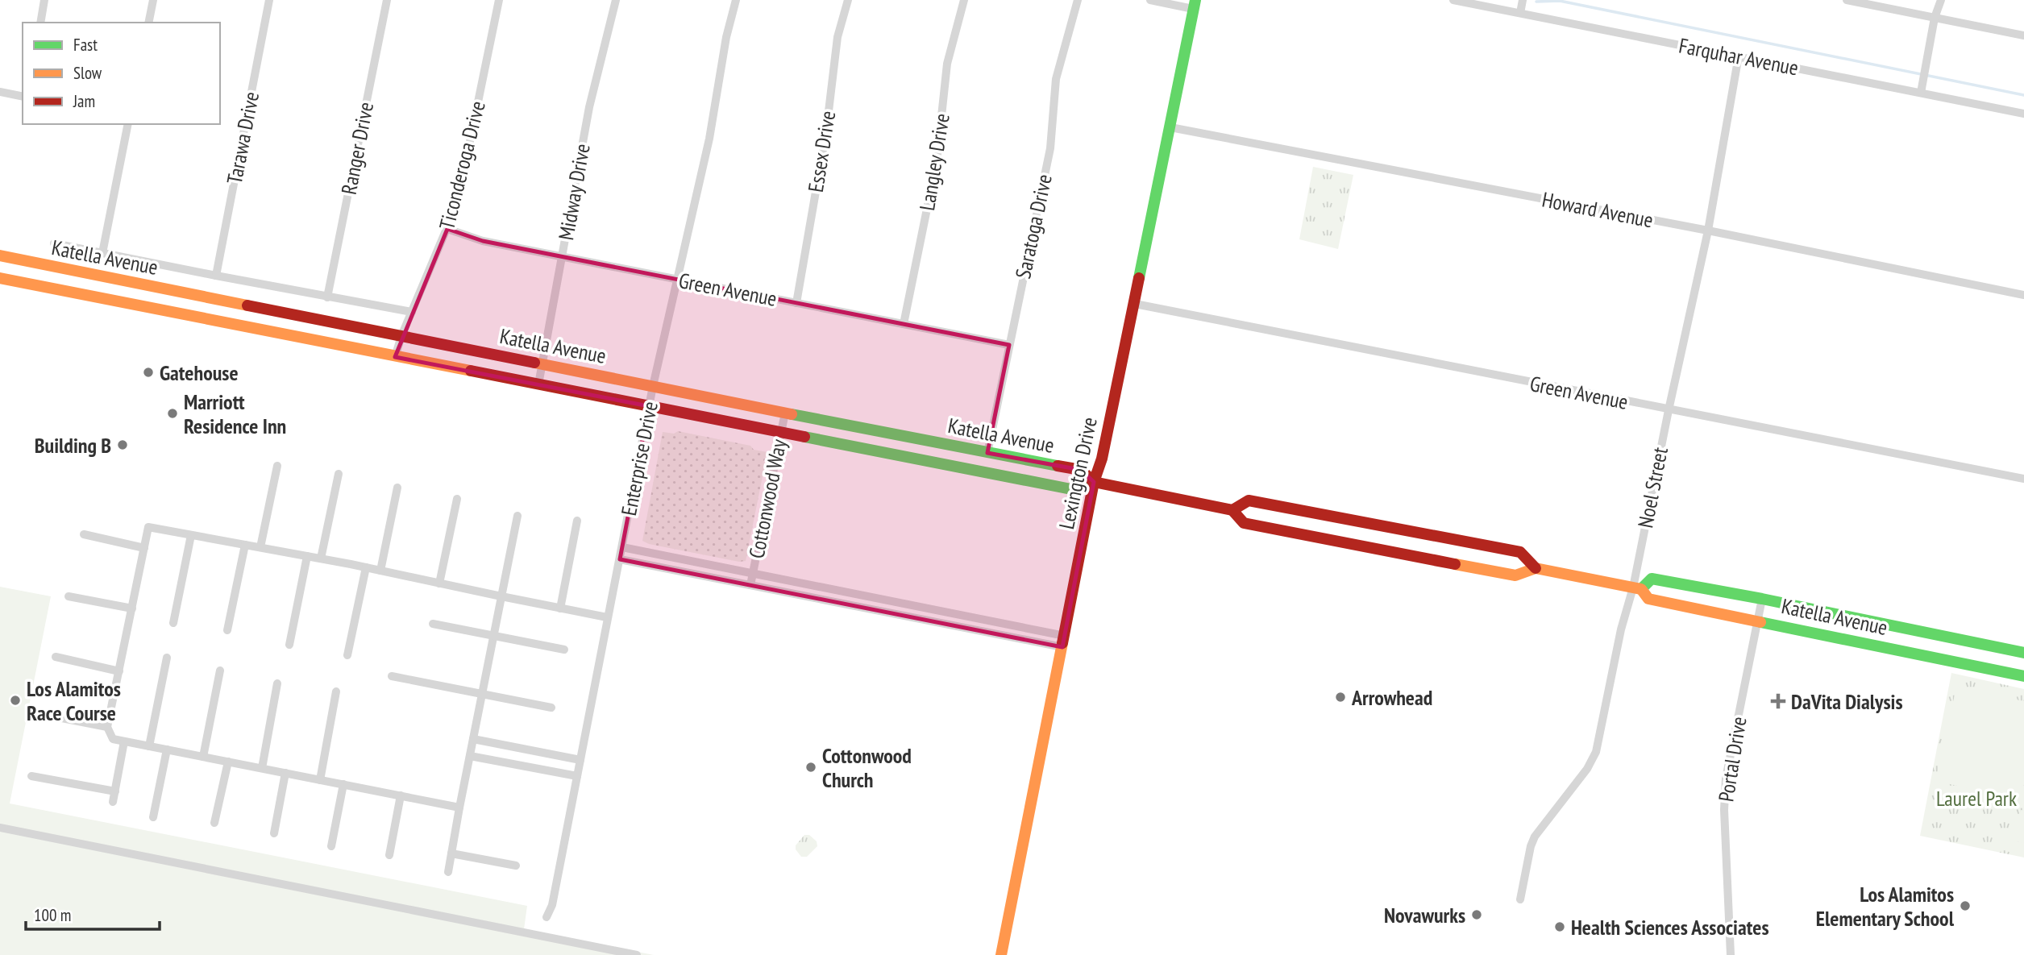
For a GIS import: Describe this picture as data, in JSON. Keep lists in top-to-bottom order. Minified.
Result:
{"streets":{"main road":["Katella Avenue","Lexington Drive"],"street":["Farquhar Avenue","Tarawa Drive","Ranger Drive","Essex Drive","Langley Drive","Ticonderoga Drive","Midway Drive","Howard Avenue","Saratoga Drive","Green Avenue","Enterprise Drive","Noel Street","Cottonwood Way","Portal Drive"]},"crossings":[["Farquhar Avenue","Noel Street"],["Essex Drive","Green Avenue"],["Langley Drive","Green Avenue"],["Ticonderoga Drive","Katella Avenue"],["Ticonderoga Drive","Green Avenue"],["Midway Drive","Katella Avenue"],["Midway Drive","Green Avenue"],["Howard Avenue","Lexington Drive"],["Howard Avenue","Noel Street"],["Saratoga Drive","Katella Avenue"],["Saratoga Drive","Green Avenue"],["Katella Avenue","Enterprise Drive"],["Katella Avenue","Lexington Drive"],["Katella Avenue","Noel Street"],["Katella Avenue","Cottonwood Way"],["Katella Avenue","Portal Drive"],["Green Avenue","Enterprise Drive"],["Green Avenue","Lexington Drive"],["Green Avenue","Noel Street"]],"parks":["Laurel Park"],"places":{"other":["Gatehouse","Marriott Residence Inn","Building B","Arrowhead","Los Alamitos Race Course","Cottonwood Church","Los Alamitos Elementary School","Novawurks","Health Sciences Associates"],"health":["DaVita Dialysis"]},"legend":["Fast","Slow","Jam"],"scale_bar":"100 m"}
